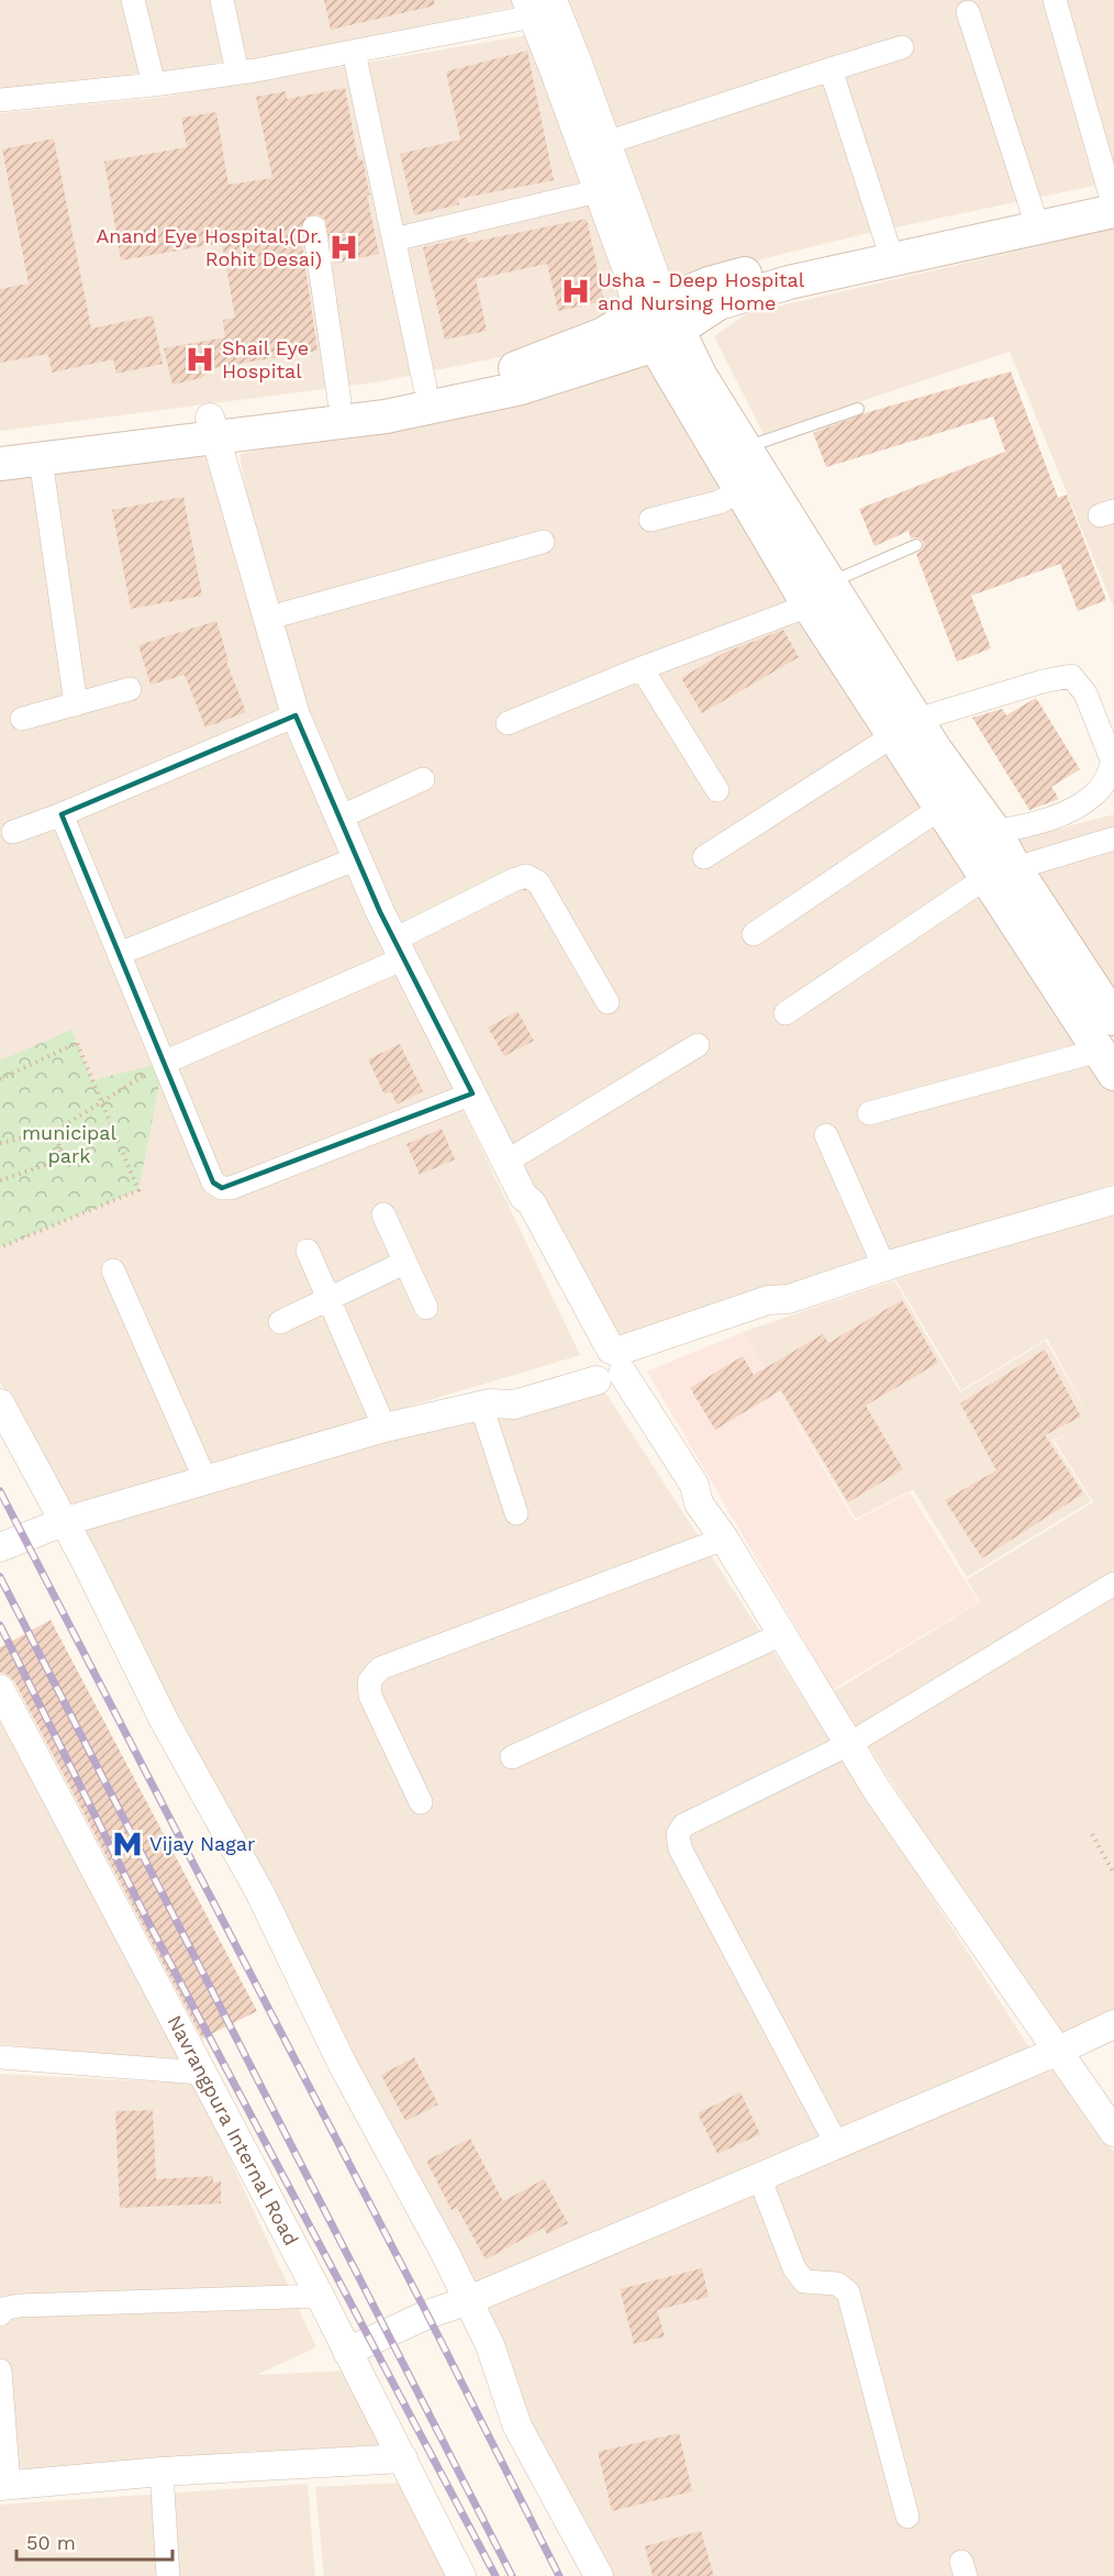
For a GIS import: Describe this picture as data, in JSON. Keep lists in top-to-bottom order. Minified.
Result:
{"streets":{"street":["Navrangpura Internal Road"]},"parks":["municipal park"],"places":{"hospital":["Anand Eye Hospital,(Dr. Rohit Desai)","Usha - Deep Hospital and Nursing Home","Shail Eye Hospital"],"metro station":["Vijay Nagar"]},"scale_bar":"50 m"}
